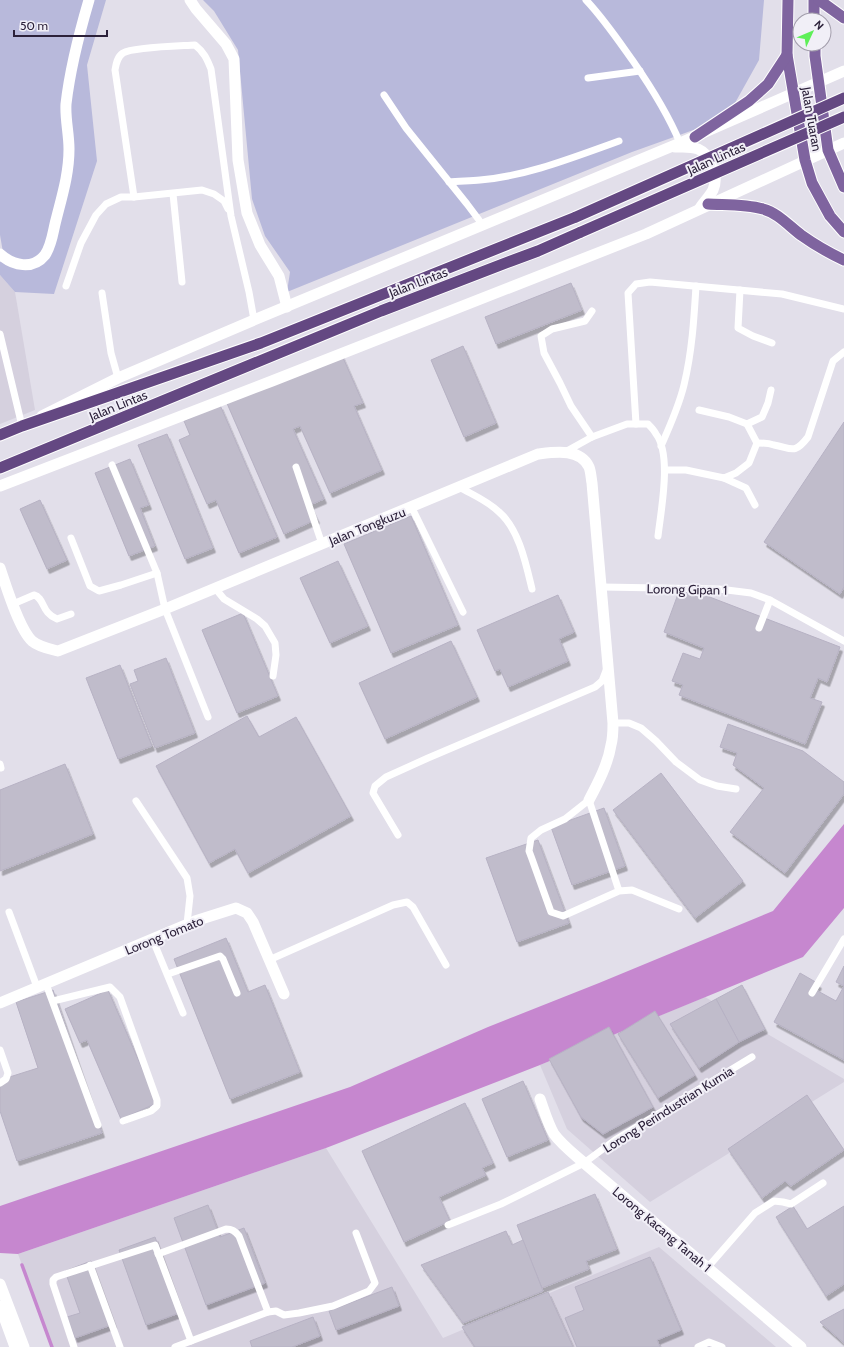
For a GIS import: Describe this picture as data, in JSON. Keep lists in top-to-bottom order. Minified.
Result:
{"streets":{"highway":["Jalan Lintas"],"main road":["Jalan Tuaran"],"street":["Jalan Tongkuzu","Lorong Tomato","Lorong Kacang Tanah 1"],"lane":["Lorong Gipan 1","Lorong Perindustrian Kurnia"]},"crossings":[["Jalan Tongkuzu","Lorong Gipan 1"],["Lorong Perindustrian Kurnia","Lorong Kacang Tanah 1"]],"scale_bar":"50 m","north":"top right"}
